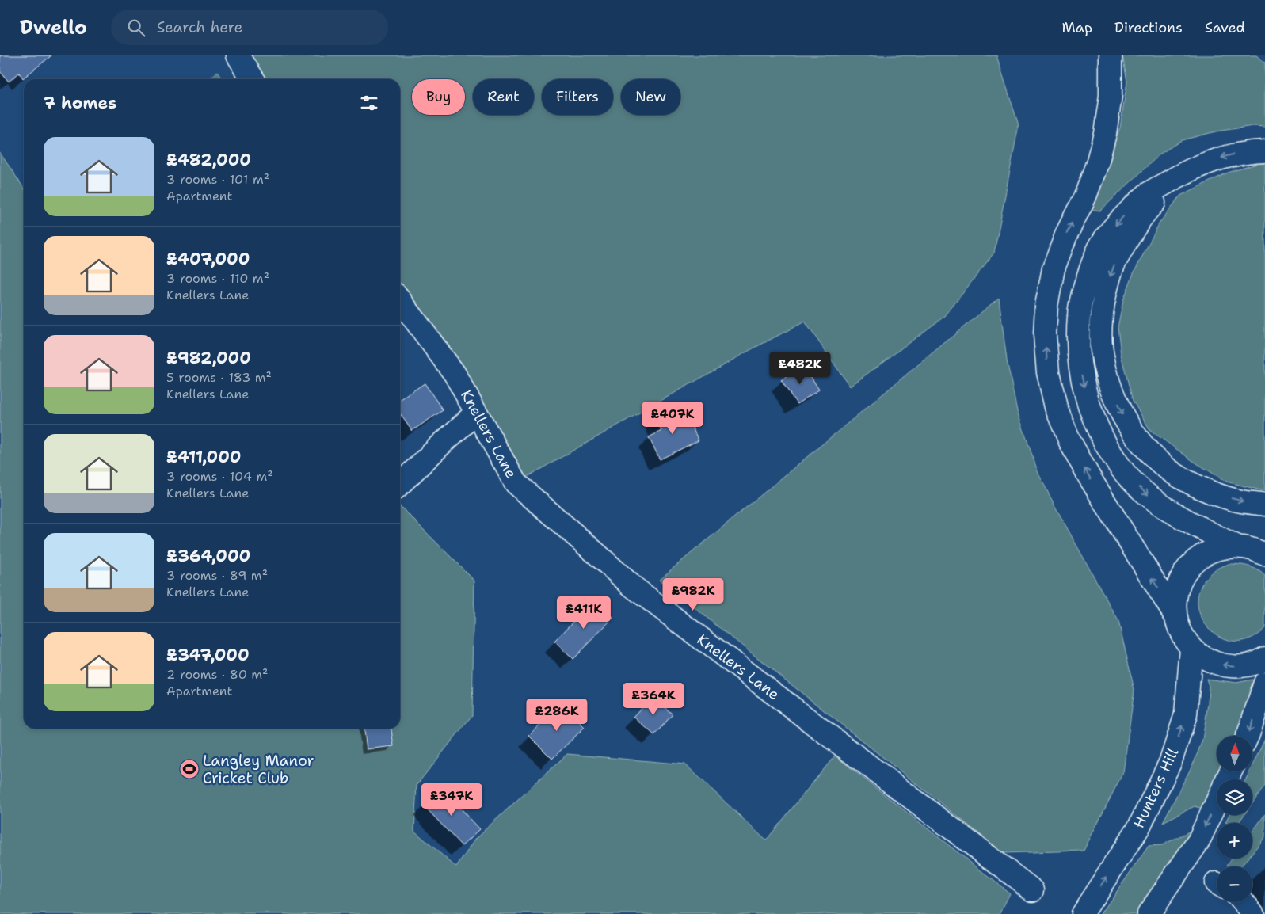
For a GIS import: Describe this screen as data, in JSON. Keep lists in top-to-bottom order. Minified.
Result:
{"streets":{"main road":["Knellers Lane","Hunters Hill"]},"places":{"sports":["Langley Manor Cricket Club"]},"north":"top","page":{"header":"Dwello","search":"Search here","nav":["Map","Directions","Saved"],"chip":["Buy","Rent","Filters","New"],"heading":"7 homes","list":[{"name":"£482,000","note":"3 rooms · 101 m² · Apartment"},{"name":"£407,000","note":"3 rooms · 110 m² · Knellers Lane"},{"name":"£982,000","note":"5 rooms · 183 m² · Knellers Lane"},{"name":"£411,000","note":"3 rooms · 104 m² · Knellers Lane"},{"name":"£364,000","note":"3 rooms · 89 m² · Knellers Lane"},{"name":"£347,000","note":"2 rooms · 80 m² · Apartment"}],"price":["£482K","£407K","£982K","£411K","£364K","£286K","£347K"],"map_buttons":["+","−"]}}
